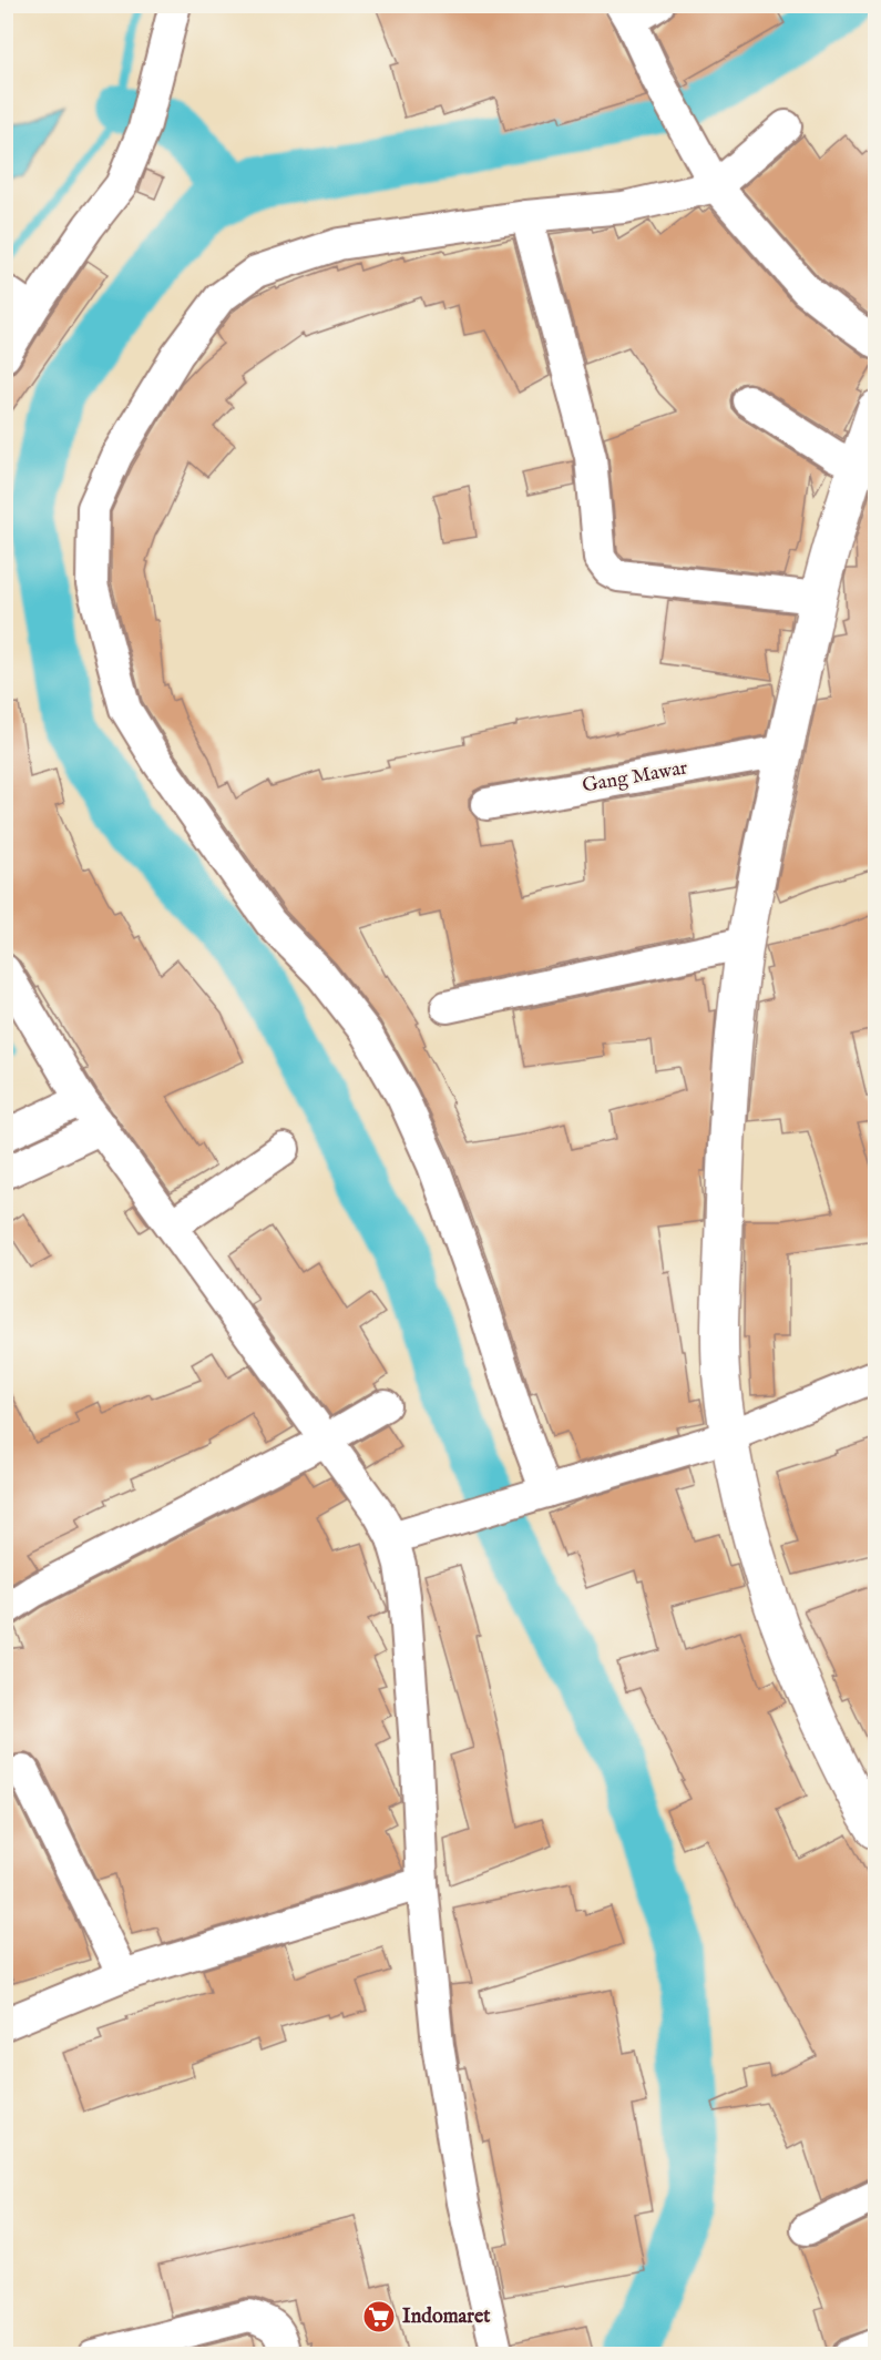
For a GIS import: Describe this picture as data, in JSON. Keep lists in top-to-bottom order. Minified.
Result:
{"streets":{"street":["Gang Mawar"]},"places":{"supermarket":["Indomaret"]}}
